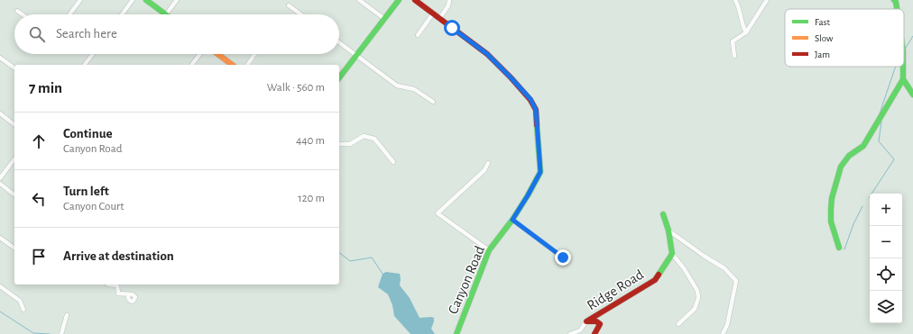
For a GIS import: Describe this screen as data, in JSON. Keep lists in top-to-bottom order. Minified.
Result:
{"streets":{"street":["Canyon Road","Ridge Road"]},"legend":["Fast","Slow","Jam"],"page":{"search":"Search here","heading":["7 min","Walk · 560 m"],"list":[["Continue","Canyon Road","440 m"],["Turn left","Canyon Court","120 m"],"Arrive at destination"],"map_buttons":["+","−"]}}
